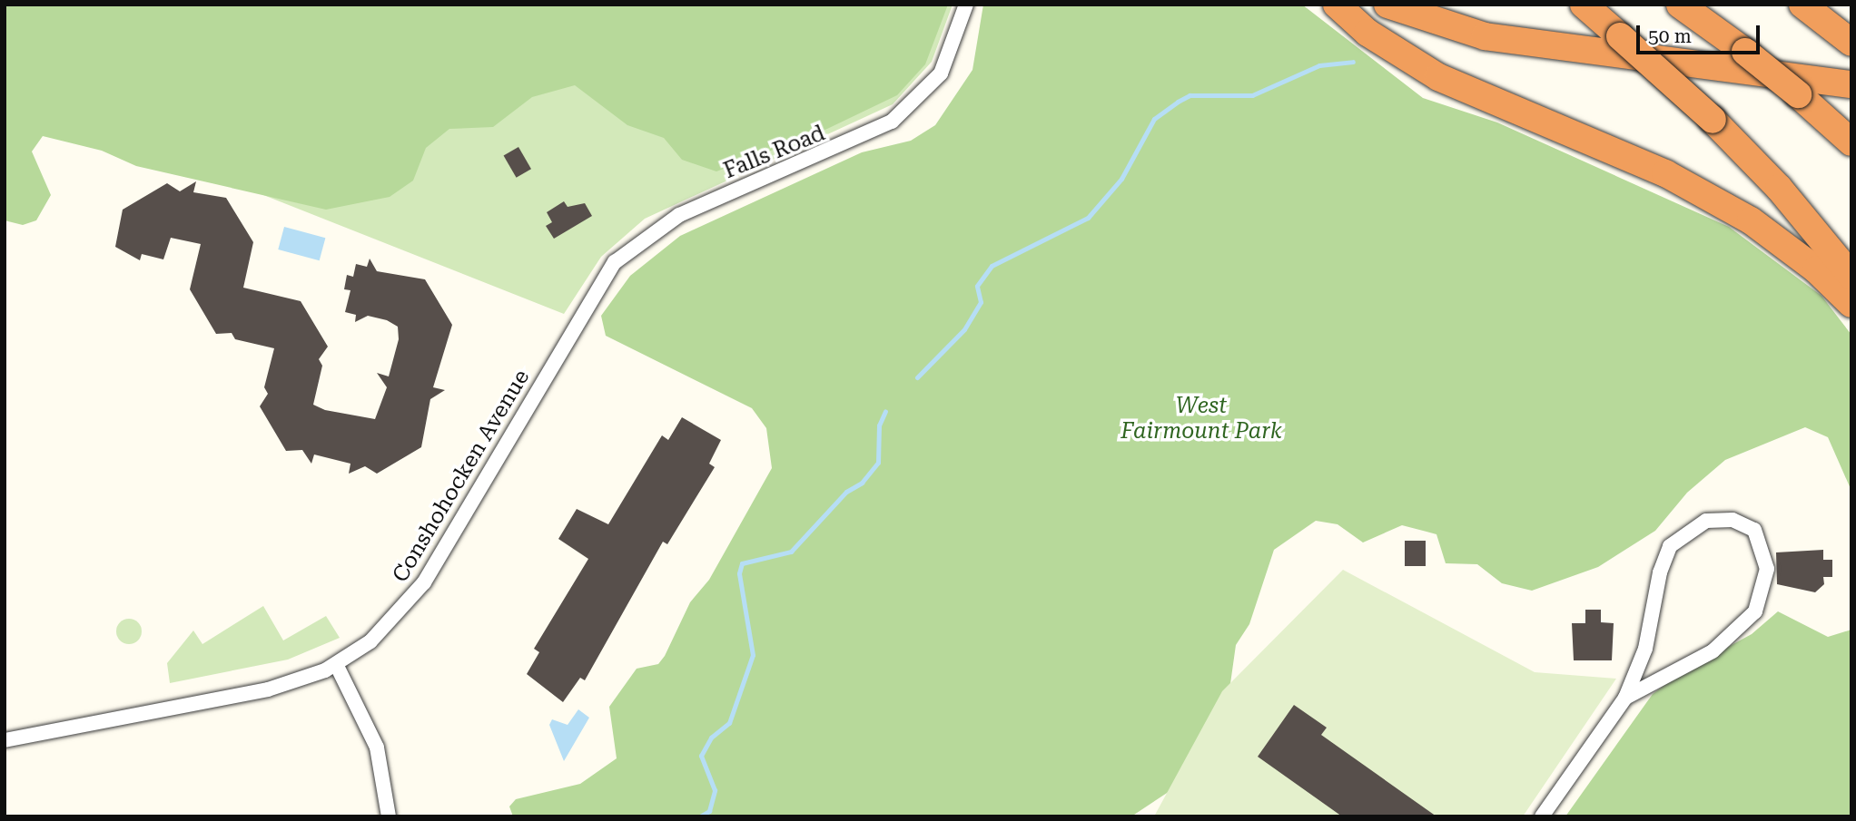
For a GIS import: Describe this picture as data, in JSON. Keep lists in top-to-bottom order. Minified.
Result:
{"streets":{"street":["Falls Road","Conshohocken Avenue"]},"crossings":[["Falls Road","Conshohocken Avenue"]],"parks":["West Fairmount Park"],"scale_bar":"50 m"}
